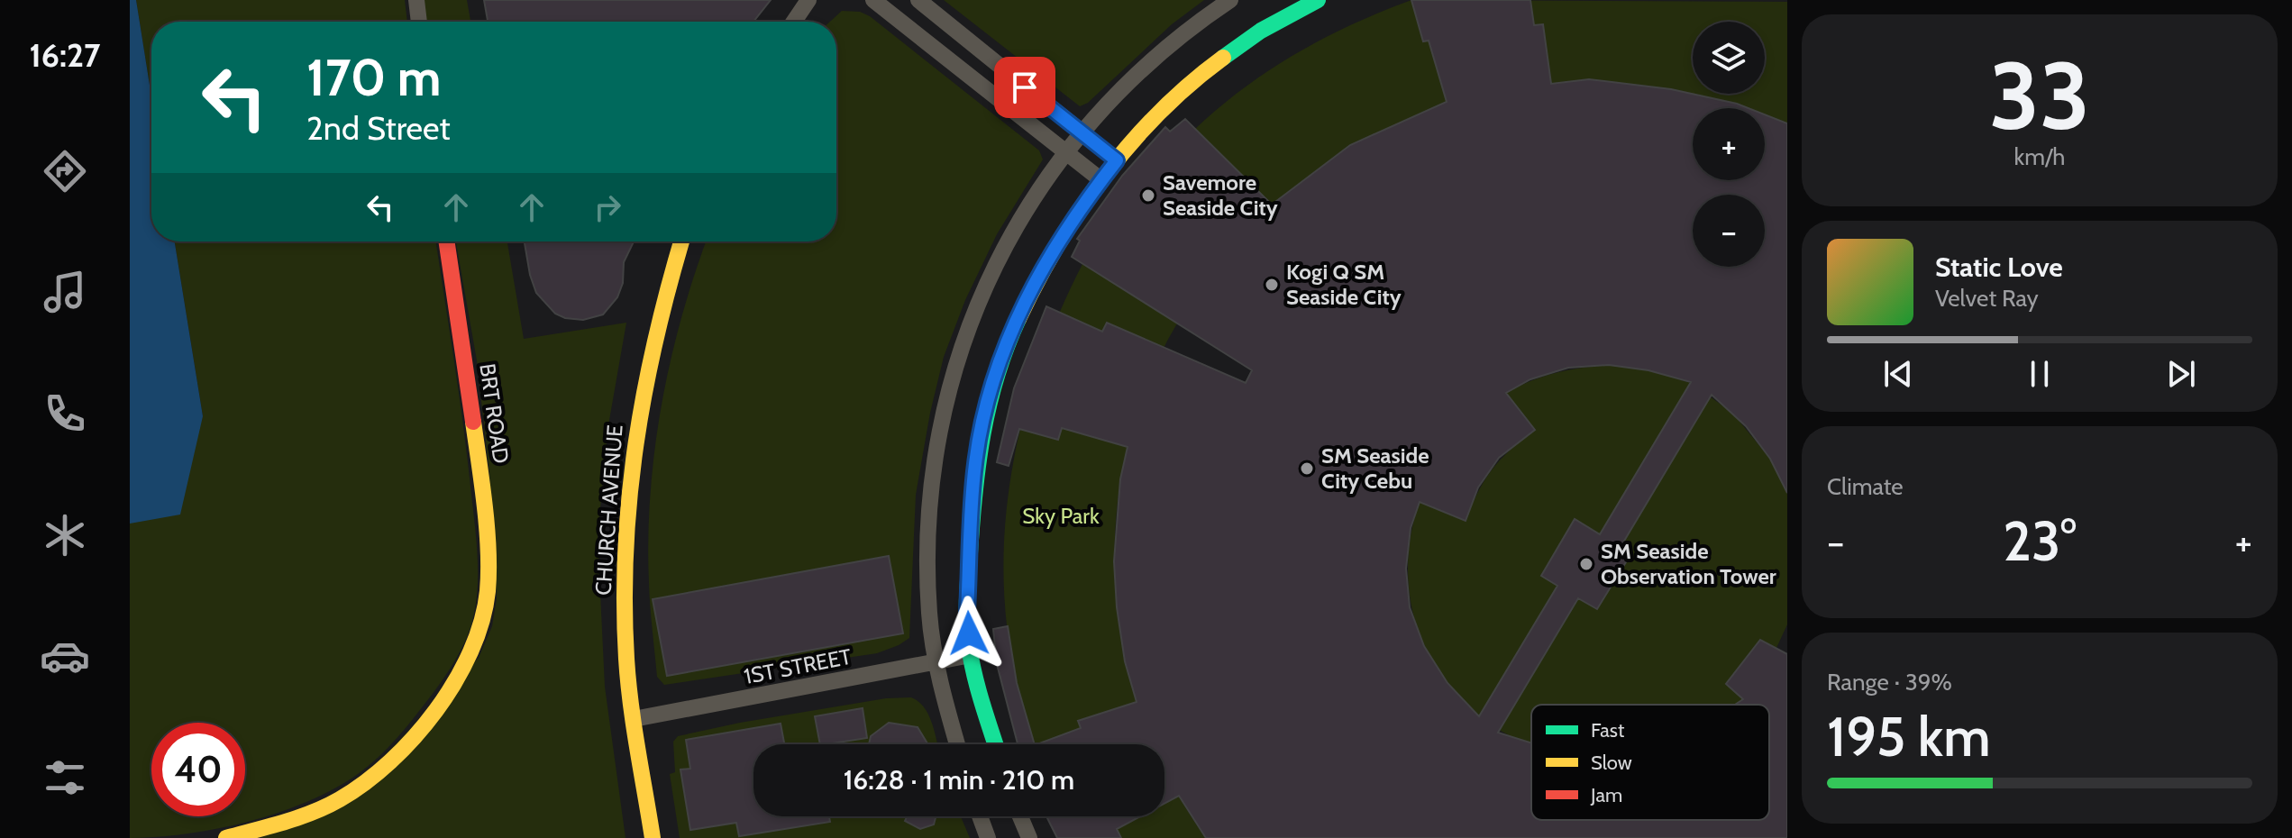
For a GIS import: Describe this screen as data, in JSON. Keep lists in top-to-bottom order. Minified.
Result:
{"streets":{"street":["BRT ROAD","CHURCH AVENUE","1ST STREET"]},"crossings":[["CHURCH AVENUE","1ST STREET"]],"parks":["Sky Park"],"places":["Savemore Seaside City","Kogi Q SM Seaside City","SM Seaside City Cebu","SM Seaside Observation Tower"],"legend":["Fast","Slow","Jam"],"page":{"tabs":"16:27","tile":[["33","km/h"],"Climate",["Range · 39%","195 km"]],"map_buttons":["+","−"],"turn":["170 m","2nd Street"],"song":["Static Love","Velvet Ray"],"heat":["−","23°","+"],"limit":"40","trip":"16:28 · 1 min · 210 m"}}
